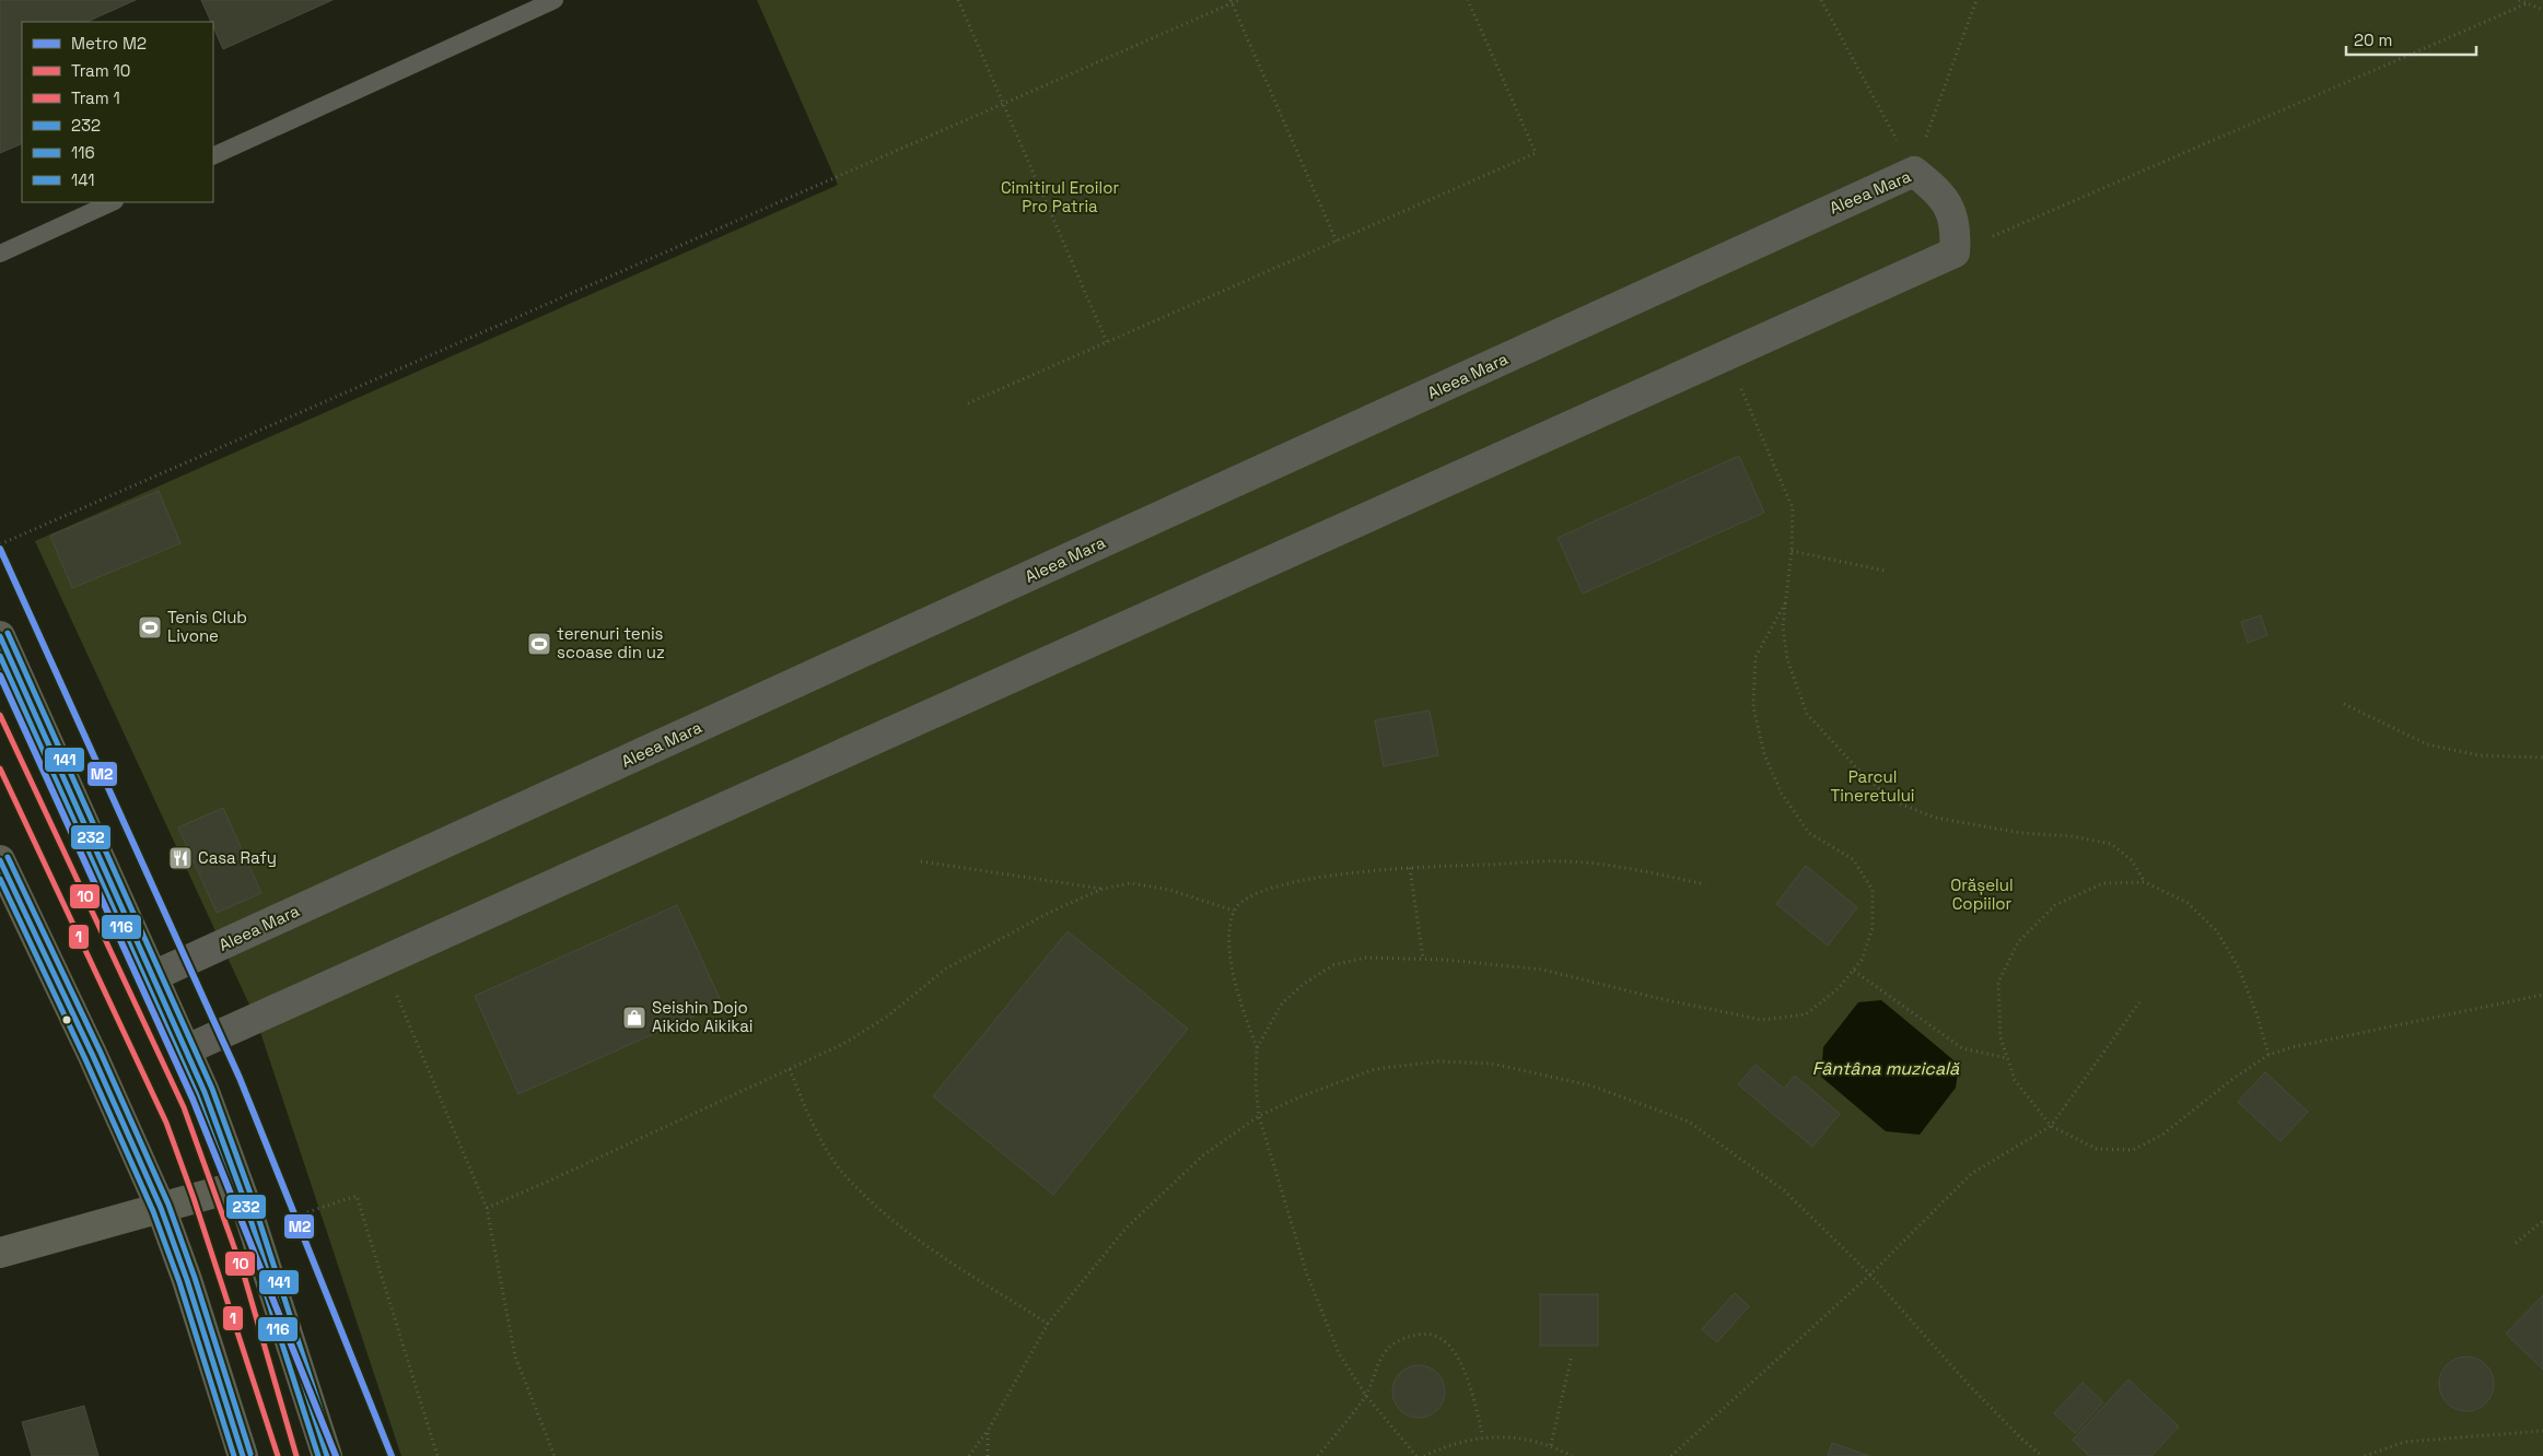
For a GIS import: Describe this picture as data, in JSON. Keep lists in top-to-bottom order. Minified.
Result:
{"streets":{"street":["Aleea Mara"]},"water":["Fântâna muzicală"],"parks":["Cimitirul Eroilor Pro Patria","Parcul Tineretului","Orășelul Copiilor"],"places":{"sports":["Tenis Club Livone","terenuri tenis scoase din uz"],"restaurant":["Casa Rafy"],"shop":["Seishin Dojo Aikido Aikikai"]},"lines":["metro line M2","transit line 141","transit line 232","transit line 116","tram line 10","tram line 1"],"legend":["Metro M2","Tram 10","Tram 1","232","116","141"],"scale_bar":"20 m"}
